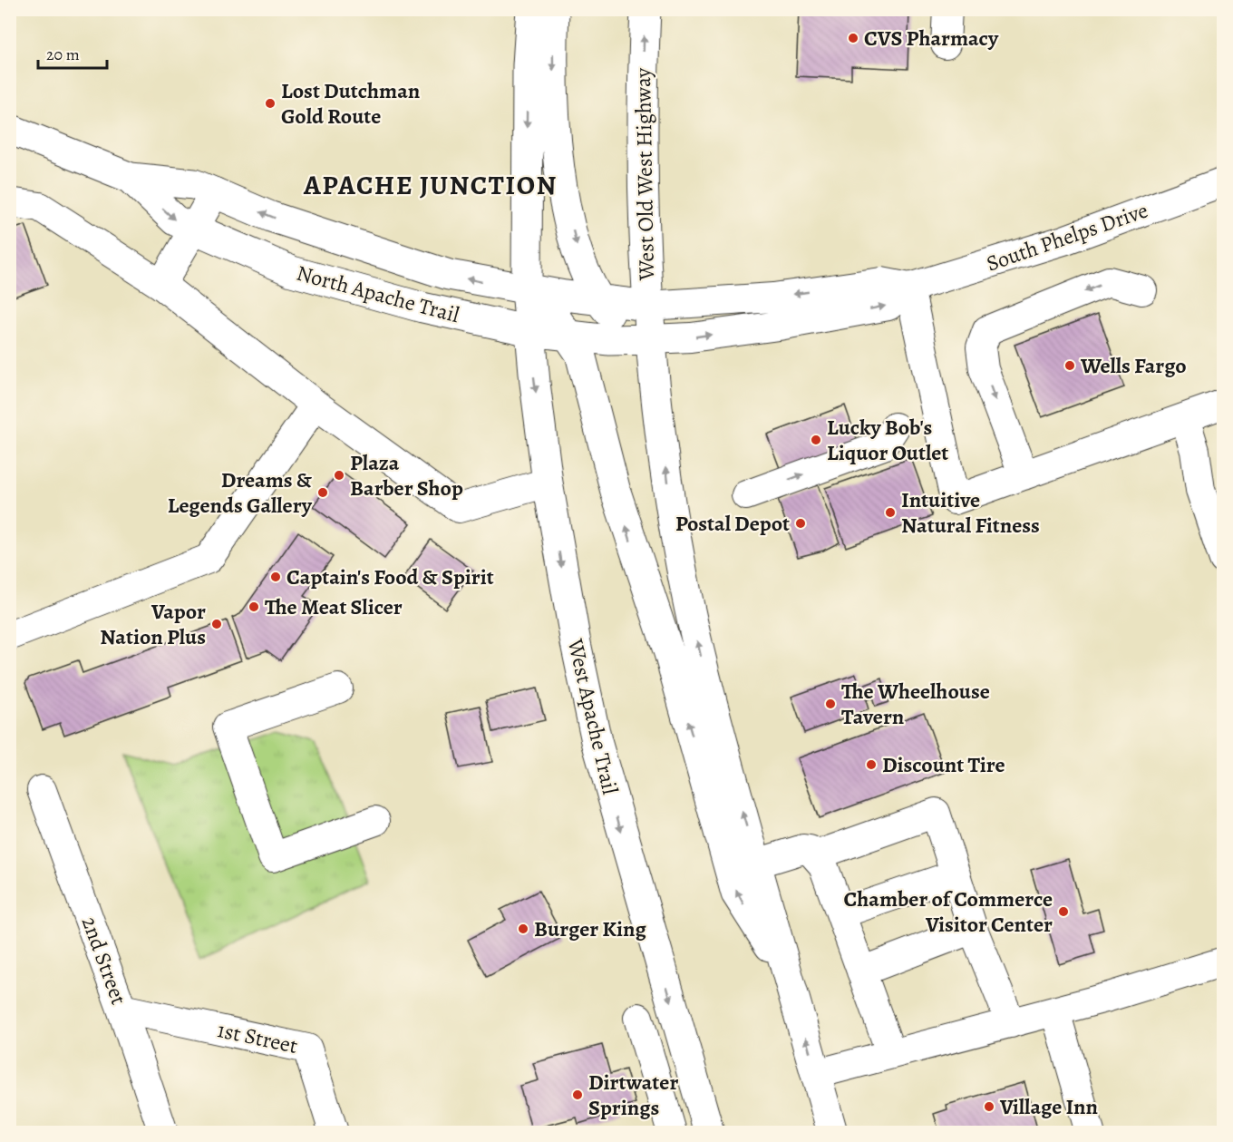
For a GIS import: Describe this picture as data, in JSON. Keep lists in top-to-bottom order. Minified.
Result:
{"streets":{"main road":["West Old West Highway","North Apache Trail","West Apache Trail"],"street":["South Phelps Drive","2nd Street","1st Street"]},"crossings":[["West Old West Highway","South Phelps Drive"],["West Old West Highway","North Apache Trail"],["South Phelps Drive","North Apache Trail"],["North Apache Trail","West Apache Trail"],["2nd Street","1st Street"]],"districts":["APACHE JUNCTION"],"places":["CVS Pharmacy","Lost Dutchman Gold Route","Wells Fargo","Lucky Bob's Liquor Outlet","Plaza Barber Shop","Dreams & Legends Gallery","Intuitive Natural Fitness","Postal Depot","Captain's Food & Spirit","The Meat Slicer","Vapor Nation Plus","The Wheelhouse Tavern","Discount Tire","Chamber of Commerce Visitor Center","Burger King","Dirtwater Springs","Village Inn"],"scale_bar":"20 m"}
